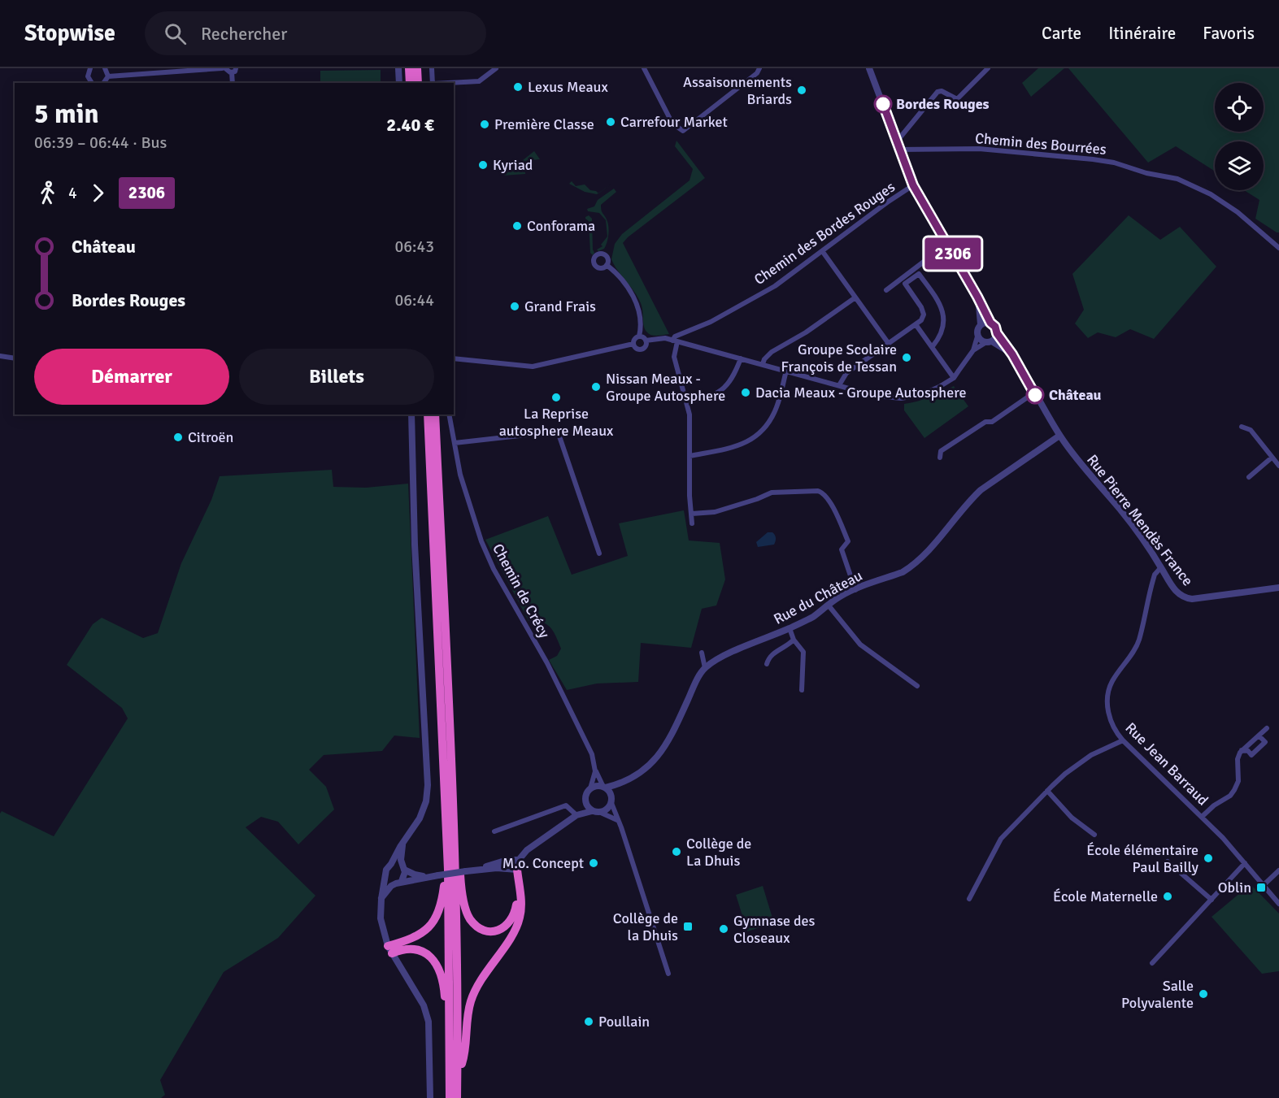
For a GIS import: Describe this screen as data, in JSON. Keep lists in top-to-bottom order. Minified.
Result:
{"streets":{"street":["Chemin des Bourrées","Chemin des Bordes Rouges","Rue Pierre Mendès France","Chemin de Crécy","Rue du Château","Rue Jean Barraud"]},"crossings":[["Rue Pierre Mendès France","Rue du Château"],["Rue Pierre Mendès France","Rue Jean Barraud"],["Chemin de Crécy","Rue du Château"]],"places":{"other":["Lexus Meaux","Assaisonnements Briards","Bordes Rouges","Carrefour Market","Première Classe","Kyriad","Conforama","Grand Frais","Groupe Scolaire François de Tessan","Nissan Meaux - Groupe Autosphere","Dacia Meaux - Groupe Autosphere","Château","La Reprise autosphere Meaux","Citroën","Collège de La Dhuis","École élémentaire Paul Bailly","M.o. Concept","École Maternelle","Gymnase des Closeaux","Salle Polyvalente","Poullain"],"transit":["Oblin","Collège de la Dhuis"]},"lines":["bus line 2306"],"page":{"header":"Stopwise","search":"Rechercher","nav":["Carte","Itinéraire","Favoris"],"on_map":"2306","heading":["5 min","06:39 – 06:44 · Bus","2.40 €"],"legs":["4","2306"],"list":[{"name":"Château","value":"06:43"},{"name":"Bordes Rouges","value":"06:44"}],"buttons":["Démarrer","Billets"]}}
